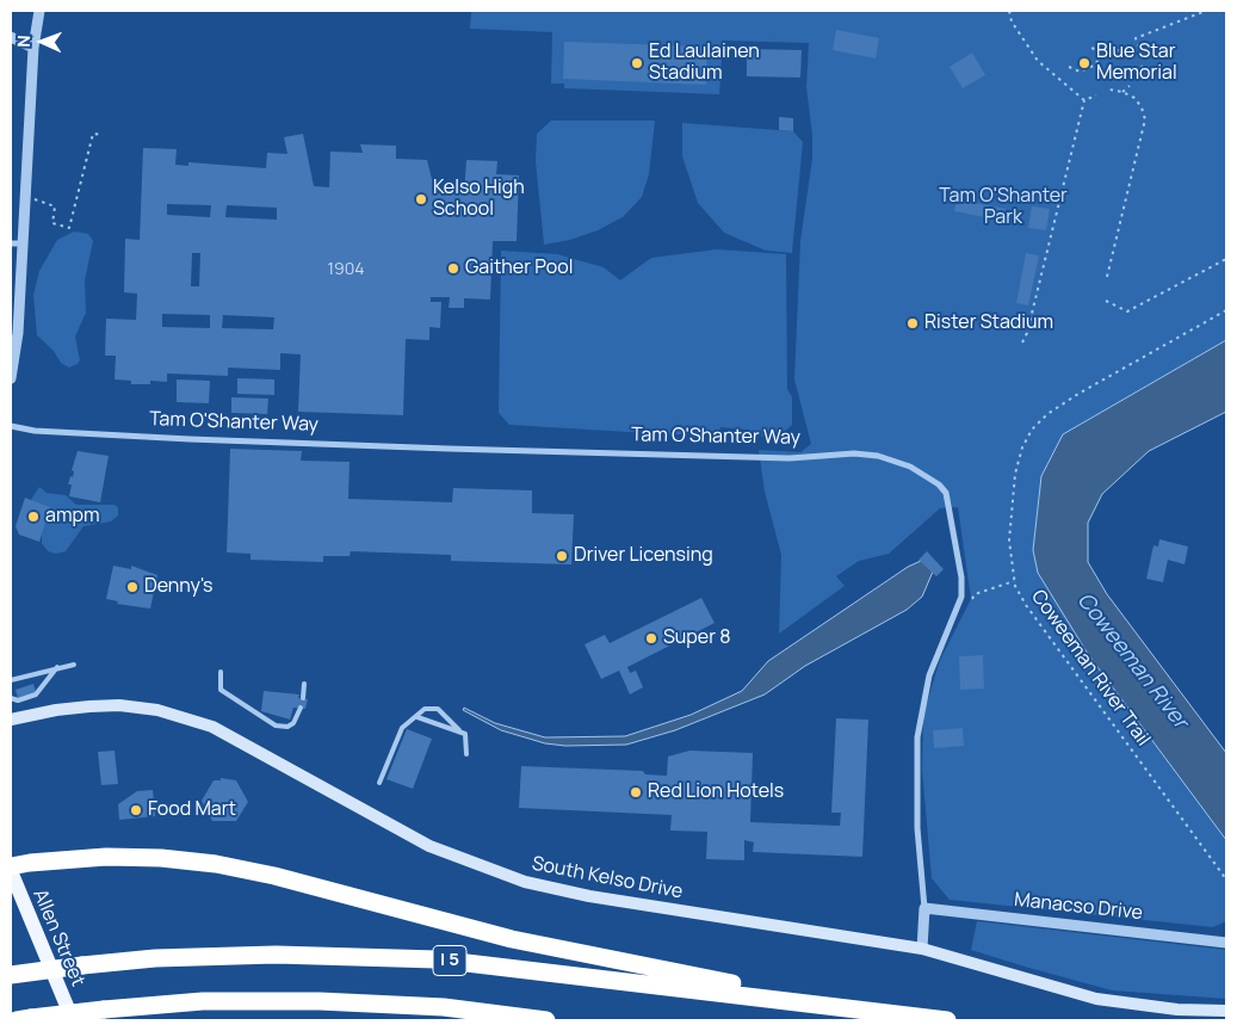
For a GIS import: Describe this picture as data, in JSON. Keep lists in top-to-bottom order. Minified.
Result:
{"streets":{"highway":["I 5"],"main road":["South Kelso Drive","Allen Street"],"street":["Tam O'Shanter Way","Manacso Drive"],"path":["Coweeman River Trail"]},"crossings":[["Tam O'Shanter Way","South Kelso Drive"],["Tam O'Shanter Way","Manacso Drive"]],"water":["Coweeman River"],"parks":["Tam O'Shanter Park"],"places":["Ed Laulainen Stadium","Blue Star Memorial","Kelso High School","Gaither Pool","Rister Stadium","ampm","Driver Licensing","Denny's","Super 8","Red Lion Hotels","Food Mart"],"house_numbers":["1904"],"north":"left"}
